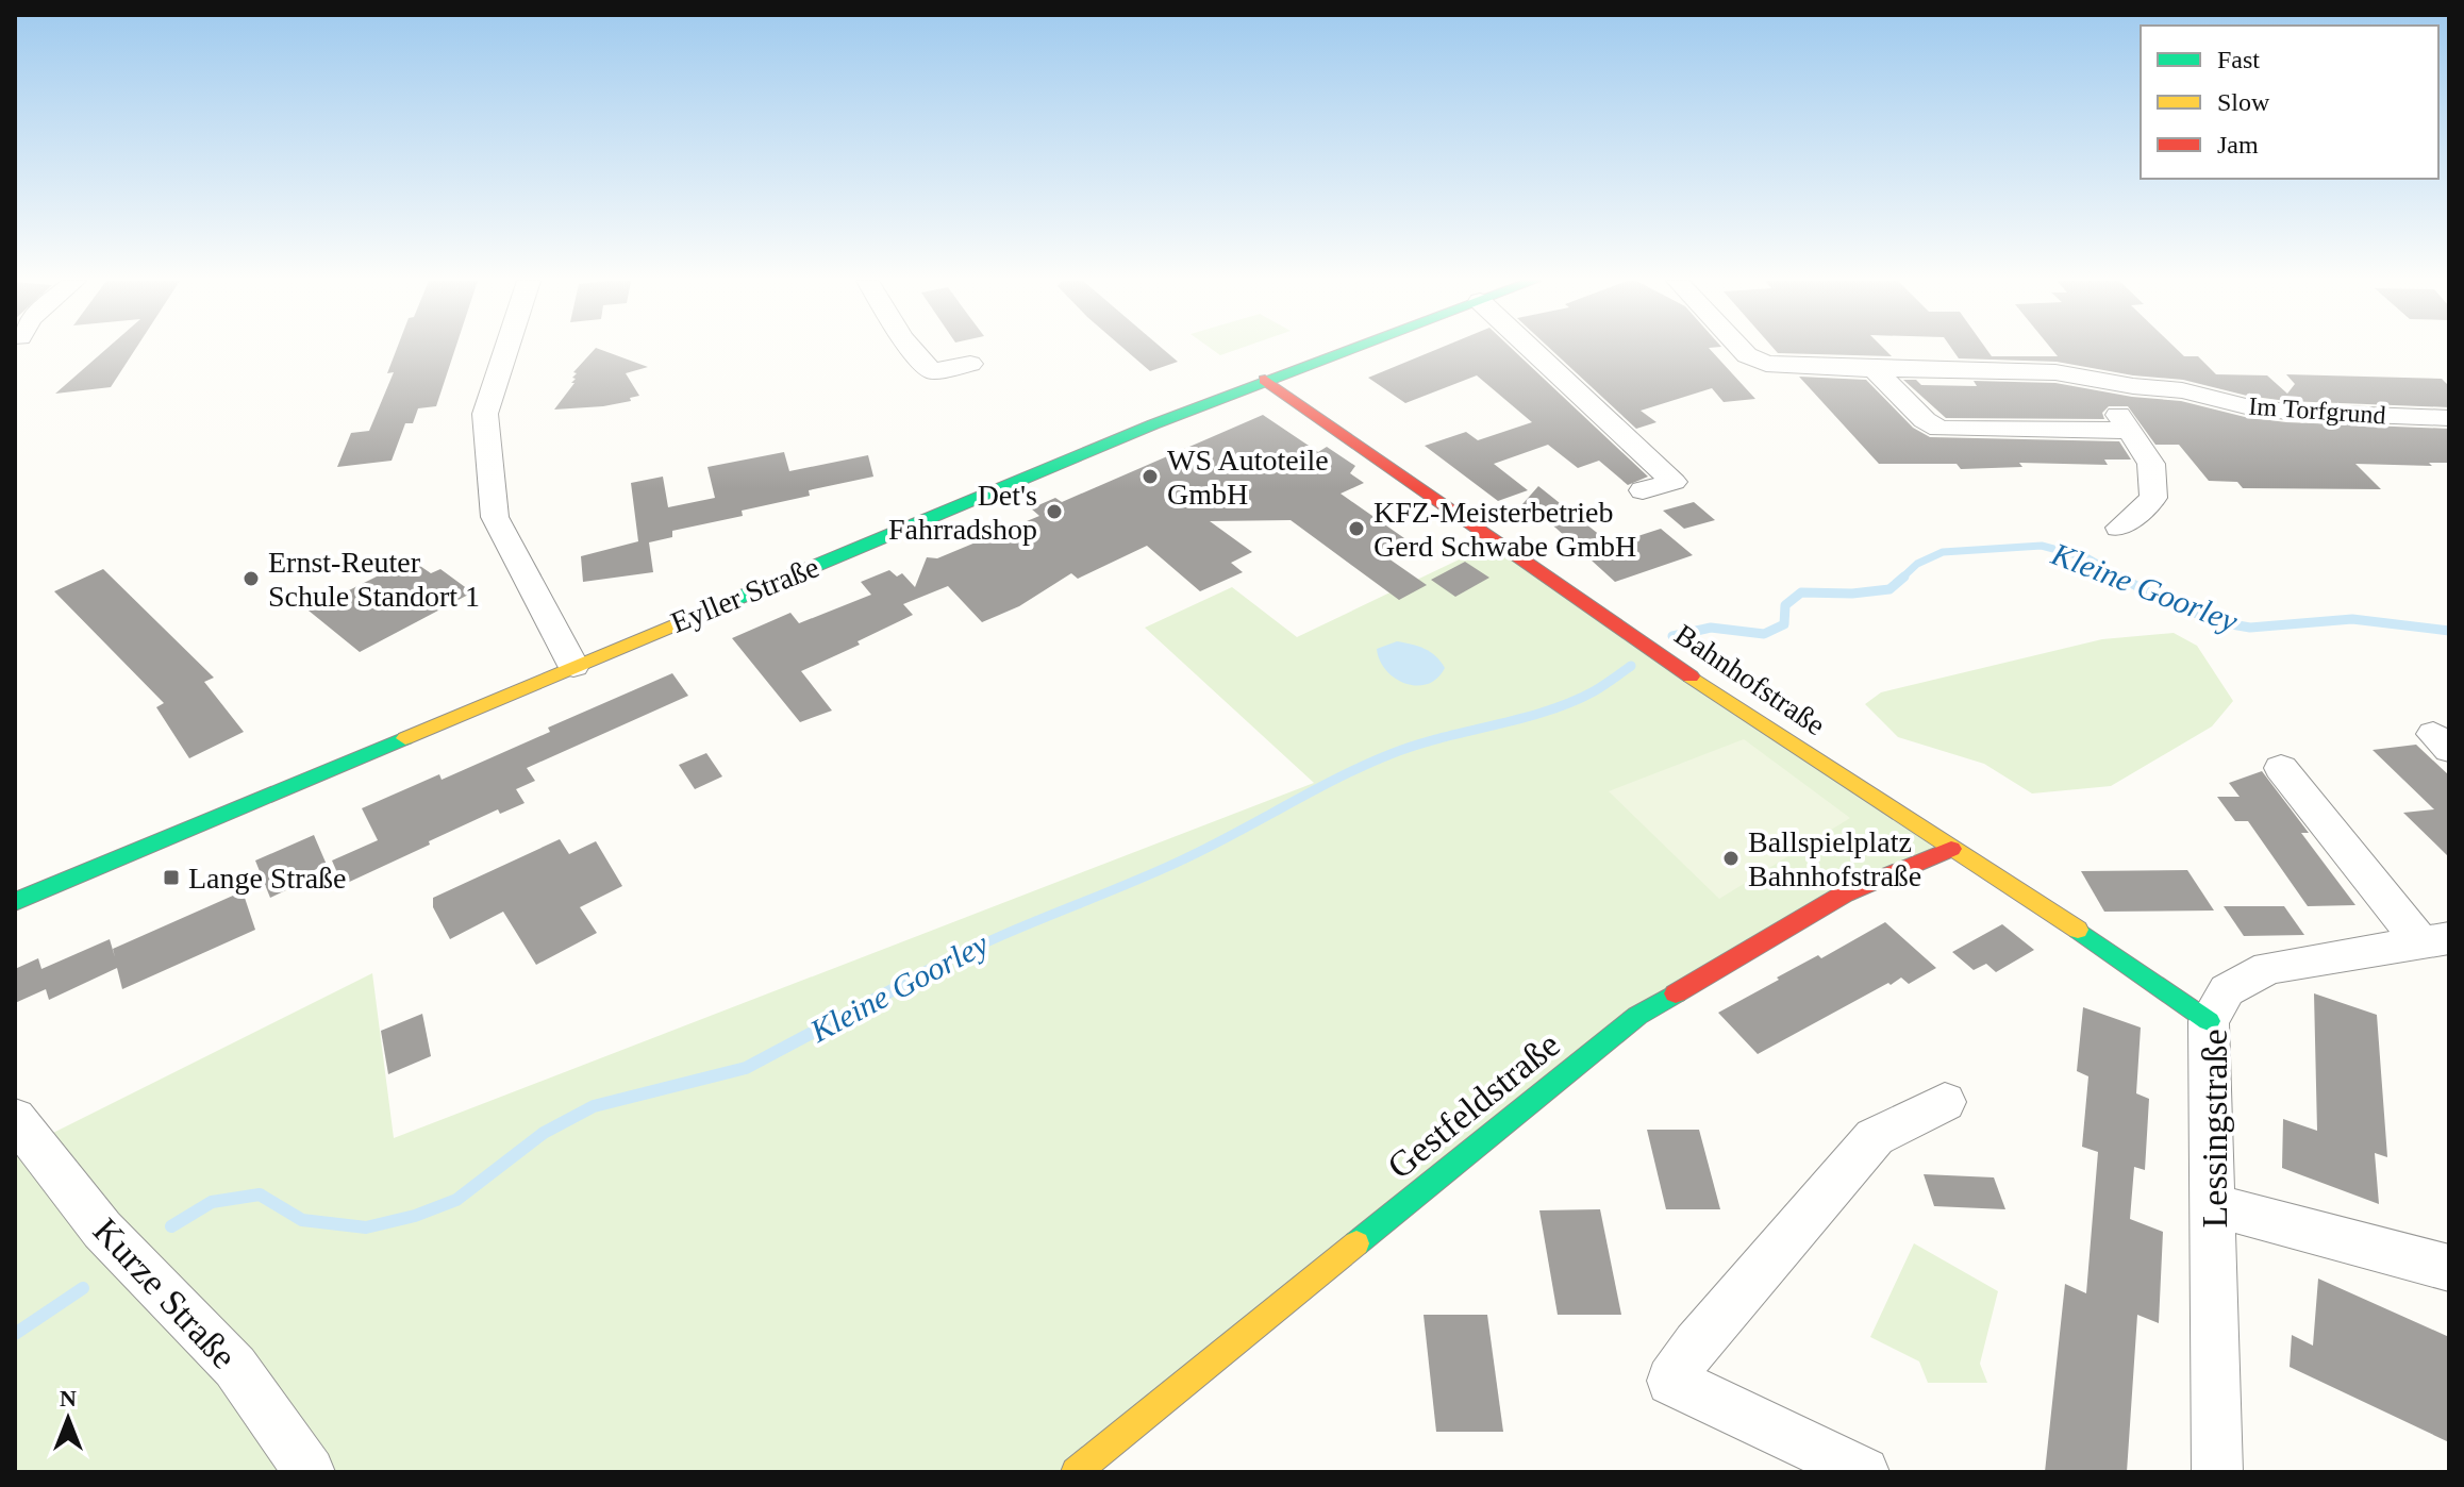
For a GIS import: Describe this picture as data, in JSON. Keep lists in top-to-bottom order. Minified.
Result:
{"streets":{"street":["Im Torfgrund","Eyller Straße","Bahnhofstraße","Gestfeldstraße","Lessingstraße","Kurze Straße"]},"crossings":[["Eyller Straße","Bahnhofstraße"],["Bahnhofstraße","Gestfeldstraße"],["Bahnhofstraße","Lessingstraße"]],"water":["Kleine Goorley"],"places":{"other":["WS Autoteile GmbH","Det's Fahrradshop","KFZ-Meisterbetrieb Gerd Schwabe GmbH","Ernst-Reuter Schule Standort 1","Ballspielplatz Bahnhofstraße"],"transit":["Lange Straße"]},"legend":["Fast","Slow","Jam"],"north":"top"}
